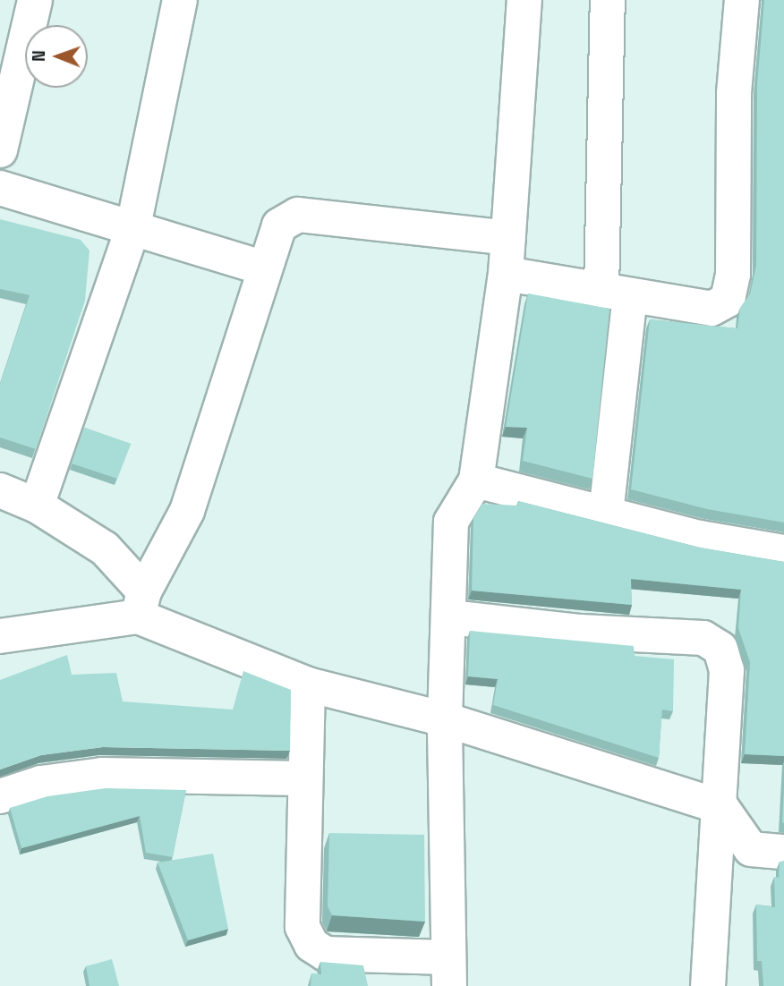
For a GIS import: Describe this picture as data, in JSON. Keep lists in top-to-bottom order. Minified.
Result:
{"north":"left"}
